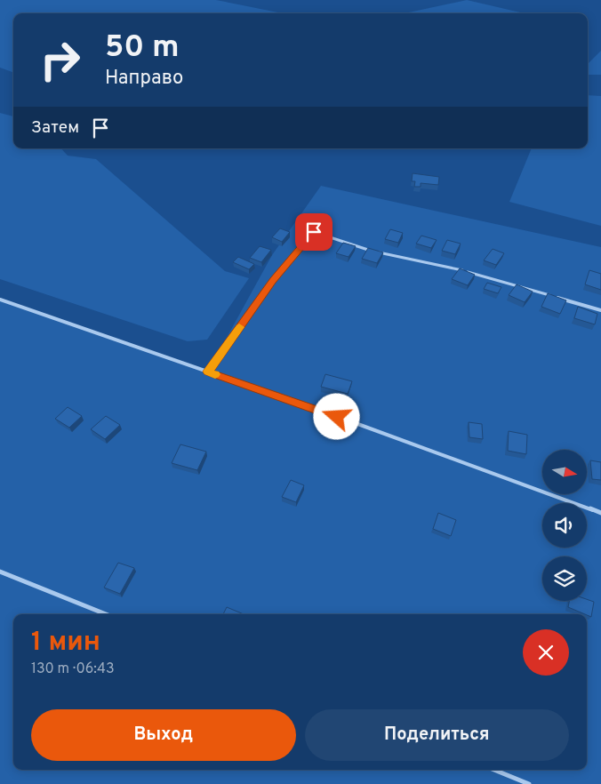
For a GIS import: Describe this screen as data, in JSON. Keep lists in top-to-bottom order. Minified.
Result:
{"north":"right","page":{"turn":["50 m","Направо"],"then":"Затем","heading":["1 мин","130 m · 06:43"],"buttons":["Выход","Поделиться"]}}
